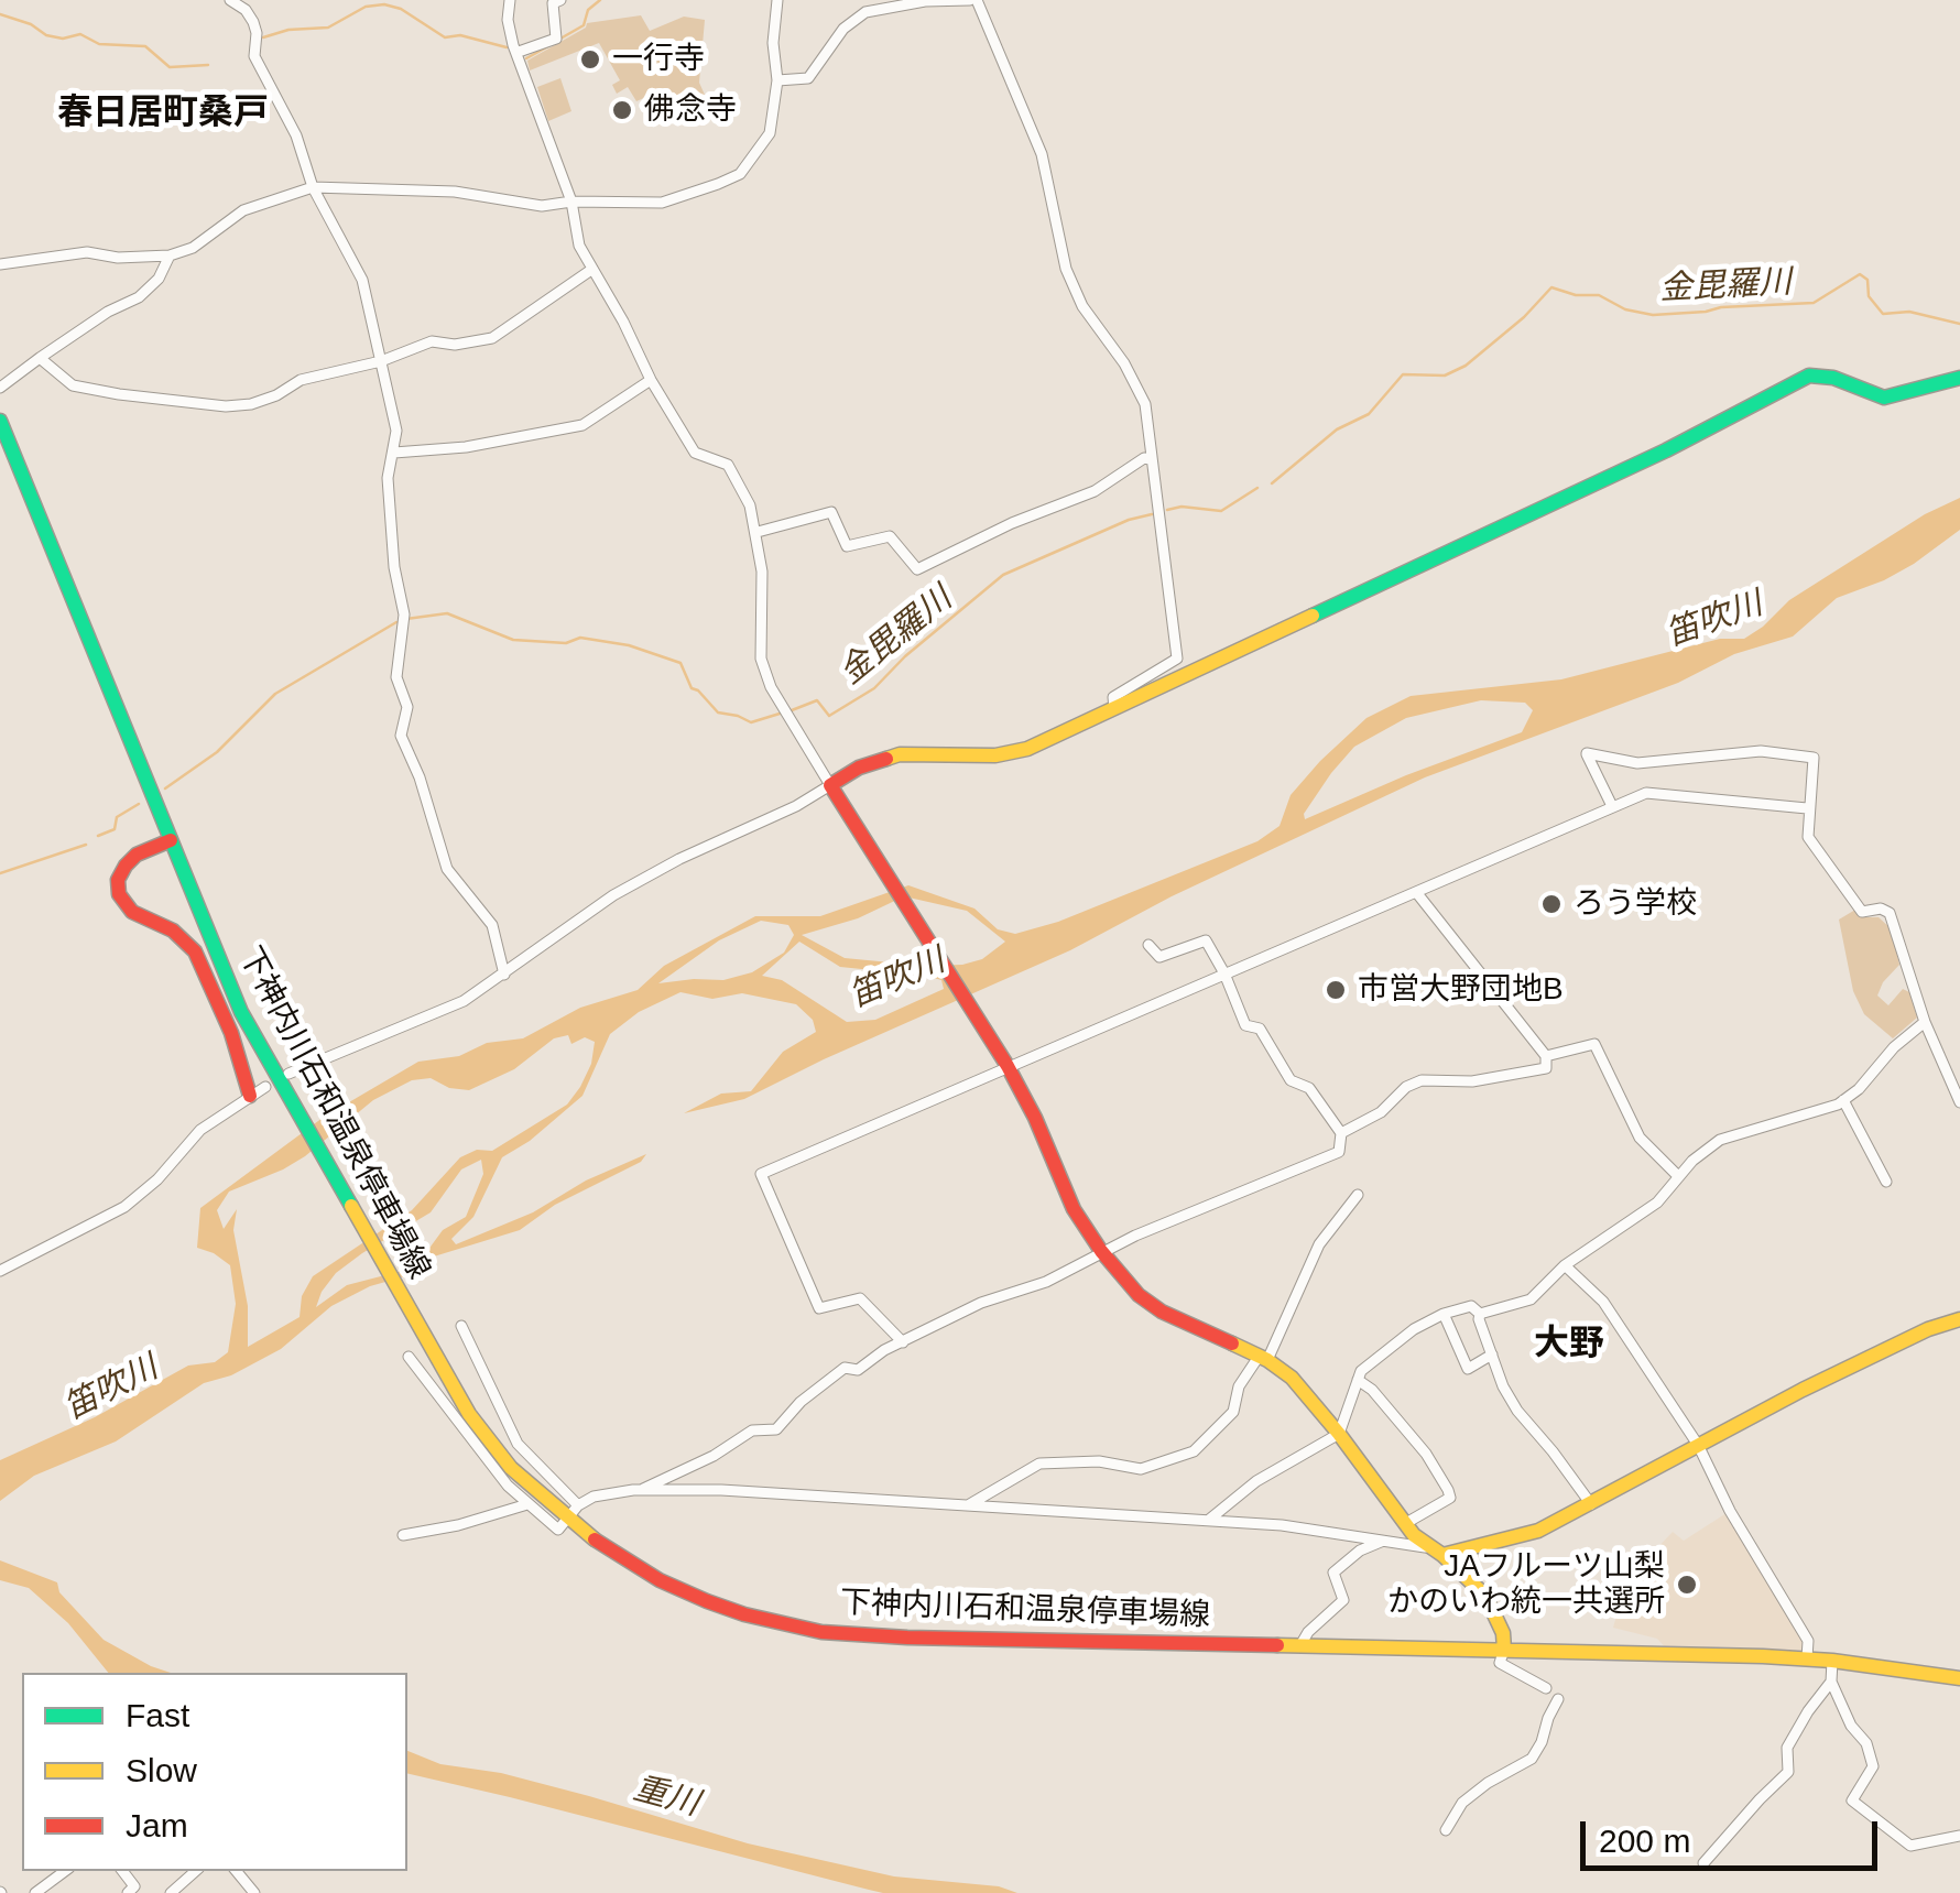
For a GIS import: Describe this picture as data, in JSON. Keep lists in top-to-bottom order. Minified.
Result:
{"streets":{"main road":["下神内川石和温泉停車場線"]},"districts":["春日居町桑戸","大野"],"water":["金毘羅川","笛吹川","重川"],"places":["一行寺","佛念寺","ろう学校","市営大野団地B","JAフルーツ山梨 かのいわ統一共選所"],"legend":["Fast","Slow","Jam"],"scale_bar":"200 m"}
